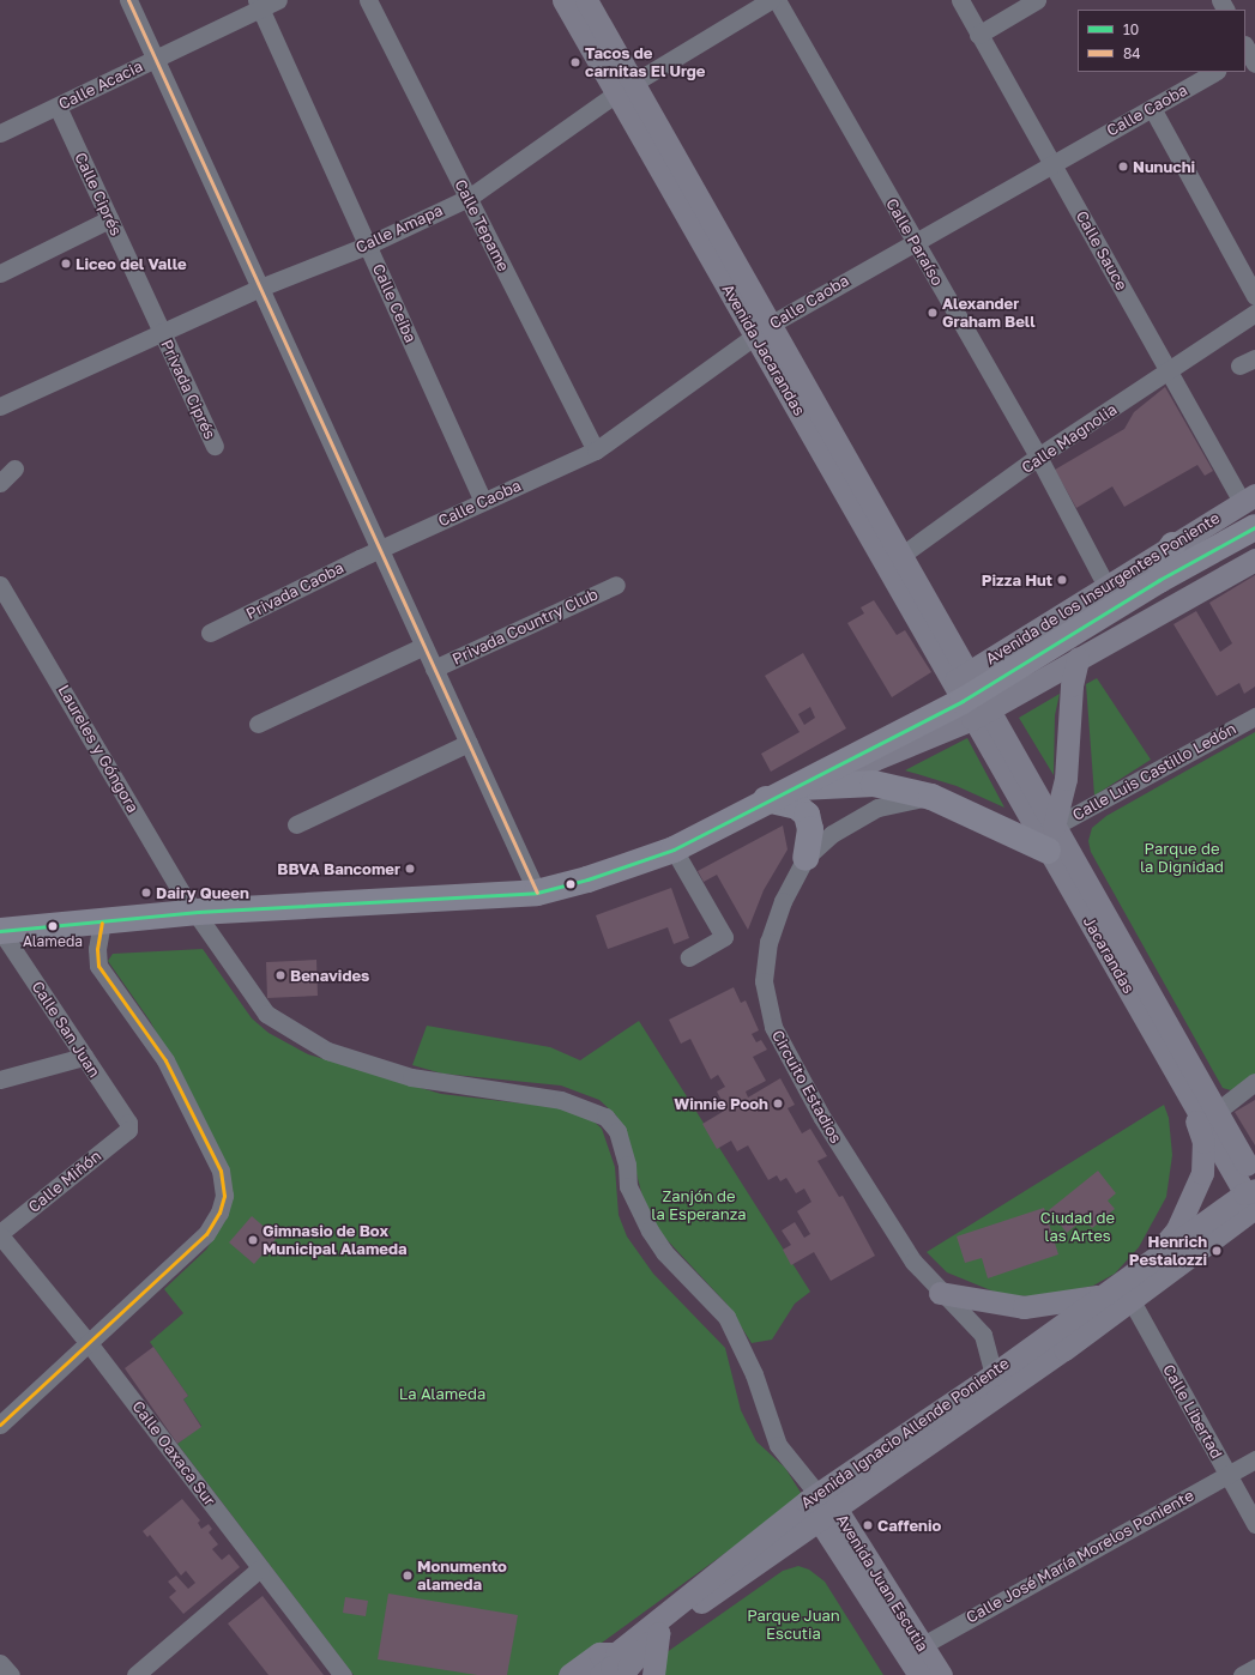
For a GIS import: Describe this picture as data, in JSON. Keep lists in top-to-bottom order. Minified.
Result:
{"streets":{"main road":["Avenida Jacarandas","Avenida de los Insurgentes Poniente","Jacarandas","Avenida Ignacio Allende Poniente","Avenida Juan Escutia"],"street":["Calle Acacia","Calle Caoba","Calle Ciprés","Calle Tepame","Calle Amapa","Calle Paraíso","Calle Sauce","Calle Ceiba","Privada Ciprés","Calle Magnolia","Privada Caoba","Privada Country Club","Laureles y Góngora","Calle Luis Castillo Ledón","Calle San Juan","Circuito Estadios","Calle Miñón","Calle Libertad","Calle Oaxaca Sur","Calle José María Morelos Poniente"]},"crossings":[["Calle Acacia","Calle Ciprés"],["Calle Acacia","Calle Ceiba"],["Calle Caoba","Calle Tepame"],["Calle Caoba","Calle Paraíso"],["Calle Caoba","Calle Sauce"],["Calle Caoba","Calle Ceiba"],["Calle Caoba","Avenida Jacarandas"],["Calle Caoba","Privada Caoba"],["Calle Ciprés","Calle Amapa"],["Calle Ciprés","Privada Ciprés"],["Calle Tepame","Calle Amapa"],["Calle Amapa","Calle Ceiba"],["Calle Amapa","Avenida Jacarandas"],["Calle Amapa","Privada Ciprés"],["Calle Paraíso","Calle Magnolia"],["Calle Paraíso","Avenida de los Insurgentes Poniente"],["Calle Sauce","Calle Magnolia"],["Calle Sauce","Avenida de los Insurgentes Poniente"],["Avenida Jacarandas","Calle Magnolia"],["Avenida Jacarandas","Avenida de los Insurgentes Poniente"],["Avenida Jacarandas","Jacarandas"],["Avenida de los Insurgentes Poniente","Jacarandas"],["Laureles y Góngora","Avenida Ignacio Allende Poniente"],["Laureles y Góngora","Avenida Juan Escutia"],["Calle Luis Castillo Ledón","Jacarandas"],["Jacarandas","Avenida Ignacio Allende Poniente"],["Calle San Juan","Calle Miñón"],["Circuito Estadios","Avenida Ignacio Allende Poniente"],["Calle Miñón","Calle Oaxaca Sur"],["Calle Libertad","Avenida Ignacio Allende Poniente"],["Calle Libertad","Calle José María Morelos Poniente"],["Avenida Ignacio Allende Poniente","Avenida Juan Escutia"],["Calle José María Morelos Poniente","Avenida Juan Escutia"]],"parks":["Parque de la Dignidad","Zanjón de la Esperanza","Ciudad de las Artes","La Alameda","Parque Juan Escutia"],"places":["Tacos de carnitas El Urge","Nunuchi","Liceo del Valle","Alexander Graham Bell","Pizza Hut","BBVA Bancomer","Dairy Queen","Alameda","Benavides","Winnie Pooh","Gimnasio de Box Municipal Alameda","Henrich Pestalozzi","Caffenio","Monumento alameda"],"lines":["transit line 84","transit line 10"],"legend":["10","84"]}
